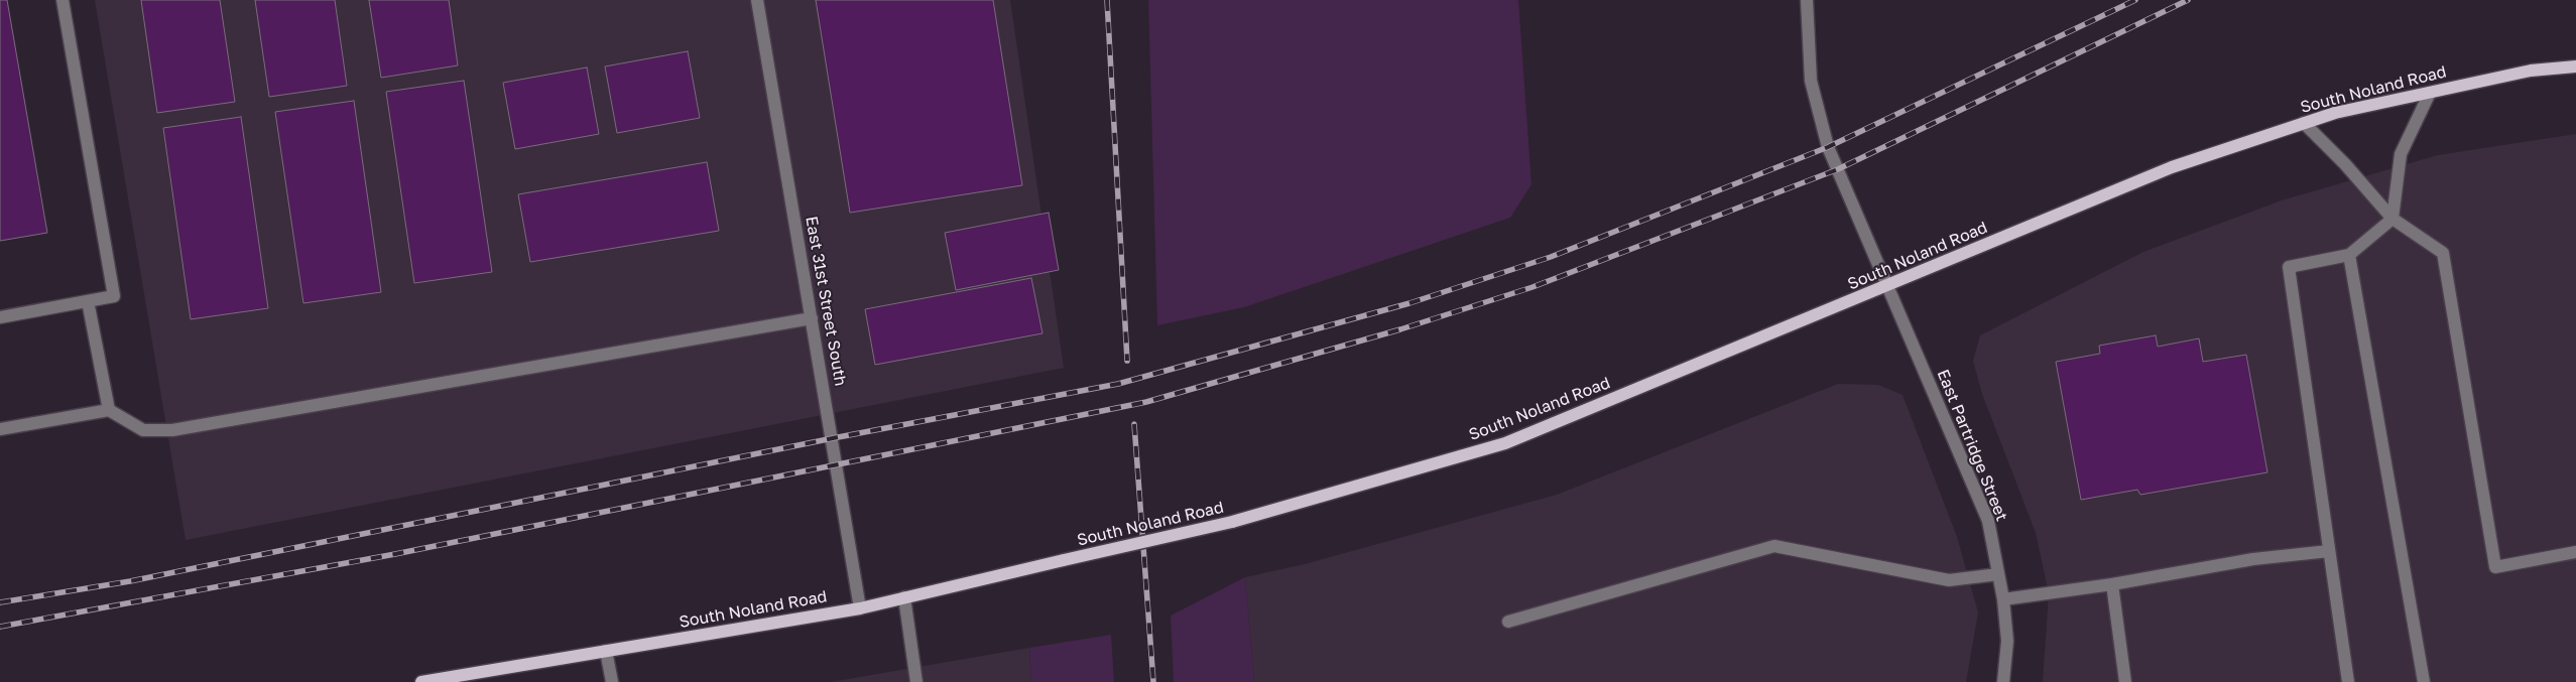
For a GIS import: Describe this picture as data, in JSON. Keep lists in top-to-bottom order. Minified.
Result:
{"streets":{"main road":["South Noland Road"],"street":["East 31st Street South","East Partridge Street"]},"crossings":[["South Noland Road","East 31st Street South"],["South Noland Road","East Partridge Street"]]}
